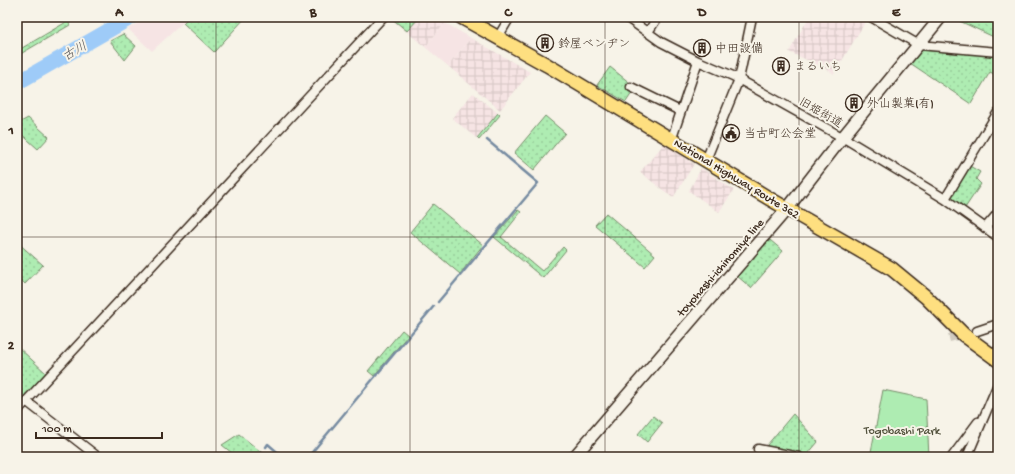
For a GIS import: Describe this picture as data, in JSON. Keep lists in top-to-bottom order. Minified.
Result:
{"streets":{"highway":["National Highway Route 362"],"main road":["toyohashi-ichinomiya line"],"street":["旧姫街道"]},"crossings":[["旧姫街道","toyohashi-ichinomiya line"],["National Highway Route 362","toyohashi-ichinomiya line"]],"water":["古川"],"parks":["Togobashi Park"],"places":{"building":["鈴屋ベンヂン","中田設備","まるいち","外山製菓(有)"],"public building":["当古町公会堂"]},"scale_bar":"100 m","grid":{"columns":["A","B","C","D","E"],"rows":["1","2"]}}
